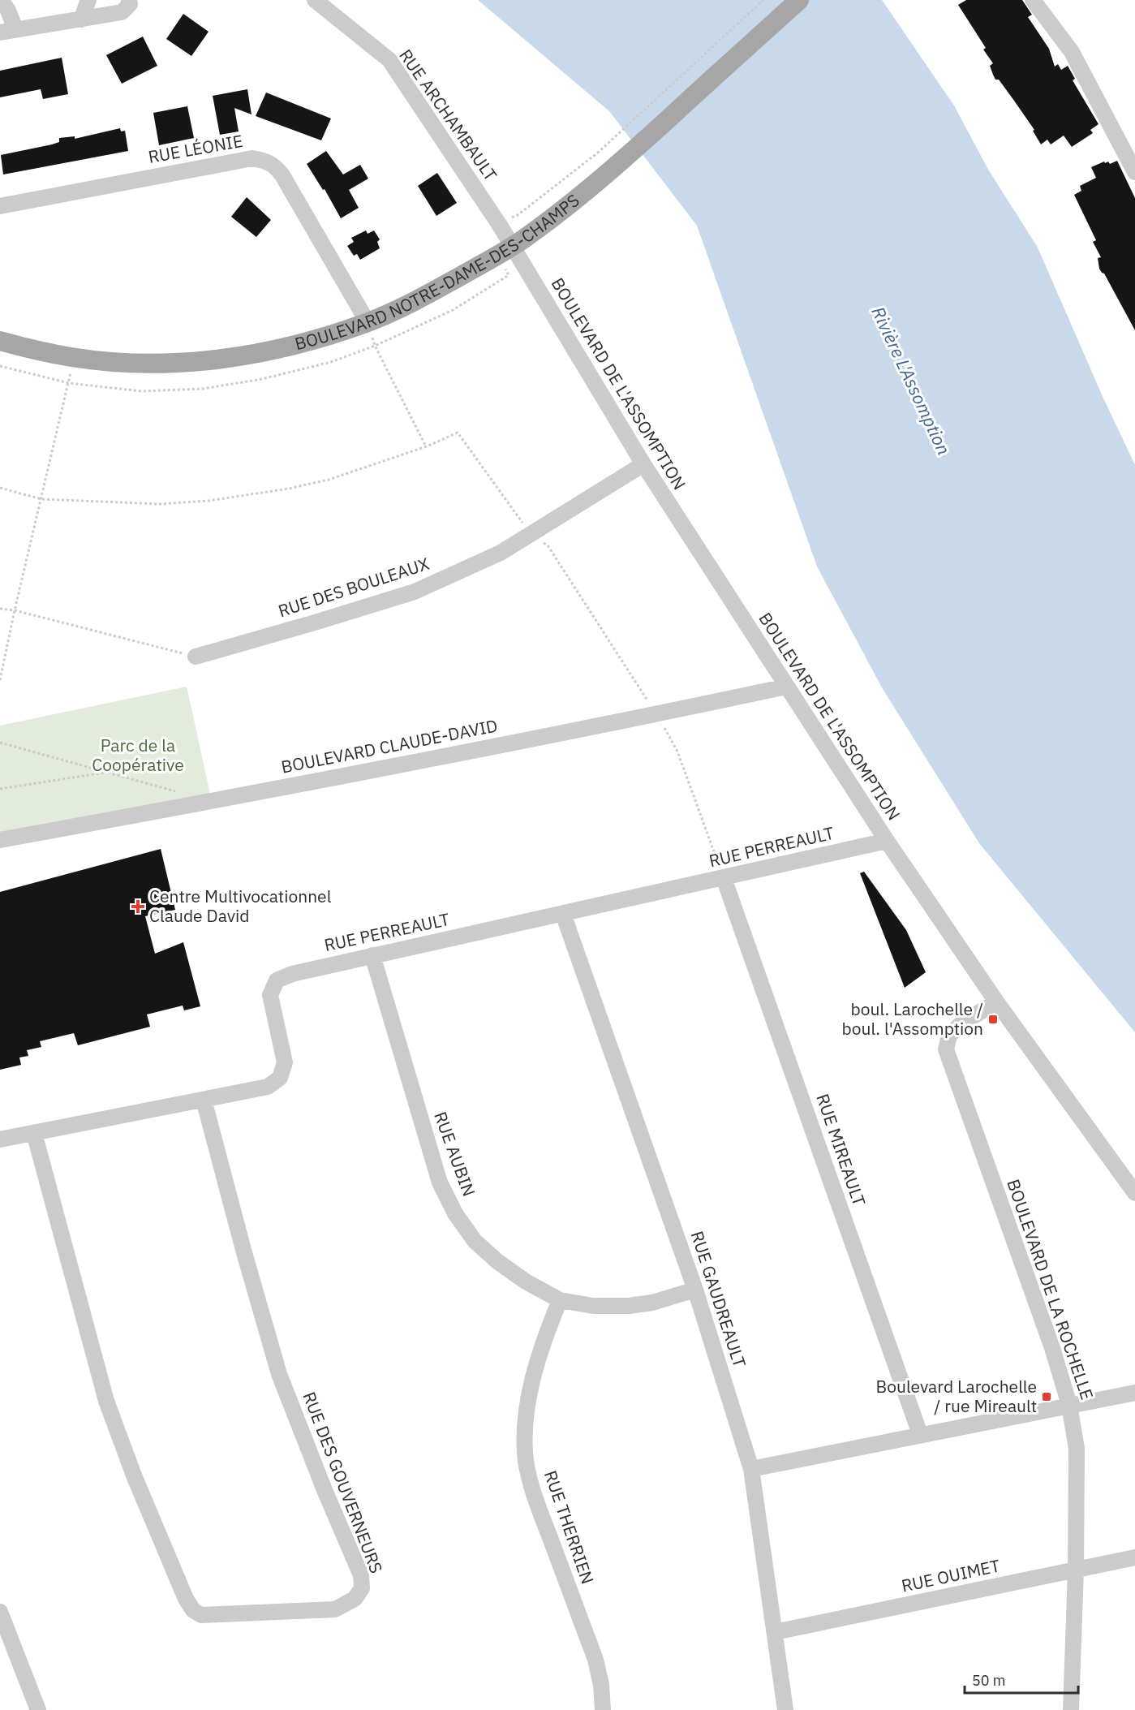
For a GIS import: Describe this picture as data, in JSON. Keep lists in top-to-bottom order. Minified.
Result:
{"streets":{"main road":["BOULEVARD NOTRE-DAME-DES-CHAMPS"],"street":["RUE ARCHAMBAULT","RUE LÉONIE","BOULEVARD DE L'ASSOMPTION","RUE DES BOULEAUX","BOULEVARD CLAUDE-DAVID","RUE PERREAULT","RUE MIREAULT","RUE AUBIN","BOULEVARD DE LA ROCHELLE","RUE GAUDREAULT","RUE DES GOUVERNEURS","RUE THERRIEN","RUE OUIMET"]},"crossings":[["RUE ARCHAMBAULT","BOULEVARD NOTRE-DAME-DES-CHAMPS"],["RUE ARCHAMBAULT","BOULEVARD DE L'ASSOMPTION"],["RUE LÉONIE","BOULEVARD NOTRE-DAME-DES-CHAMPS"],["BOULEVARD NOTRE-DAME-DES-CHAMPS","BOULEVARD DE L'ASSOMPTION"],["BOULEVARD DE L'ASSOMPTION","RUE DES BOULEAUX"],["BOULEVARD DE L'ASSOMPTION","BOULEVARD CLAUDE-DAVID"],["BOULEVARD DE L'ASSOMPTION","RUE PERREAULT"],["BOULEVARD DE L'ASSOMPTION","BOULEVARD DE LA ROCHELLE"],["RUE PERREAULT","RUE MIREAULT"],["RUE PERREAULT","RUE AUBIN"],["RUE PERREAULT","RUE GAUDREAULT"],["RUE PERREAULT","RUE DES GOUVERNEURS"],["RUE AUBIN","RUE GAUDREAULT"],["RUE AUBIN","RUE THERRIEN"],["BOULEVARD DE LA ROCHELLE","RUE OUIMET"],["RUE GAUDREAULT","RUE OUIMET"]],"water":["Rivière L'Assomption"],"parks":["Parc de la Coopérative"],"places":{"health":["Centre Multivocationnel Claude David"],"transit":["boul. Larochelle / boul. l'Assomption","Boulevard Larochelle / rue Mireault"]},"scale_bar":"50 m"}
